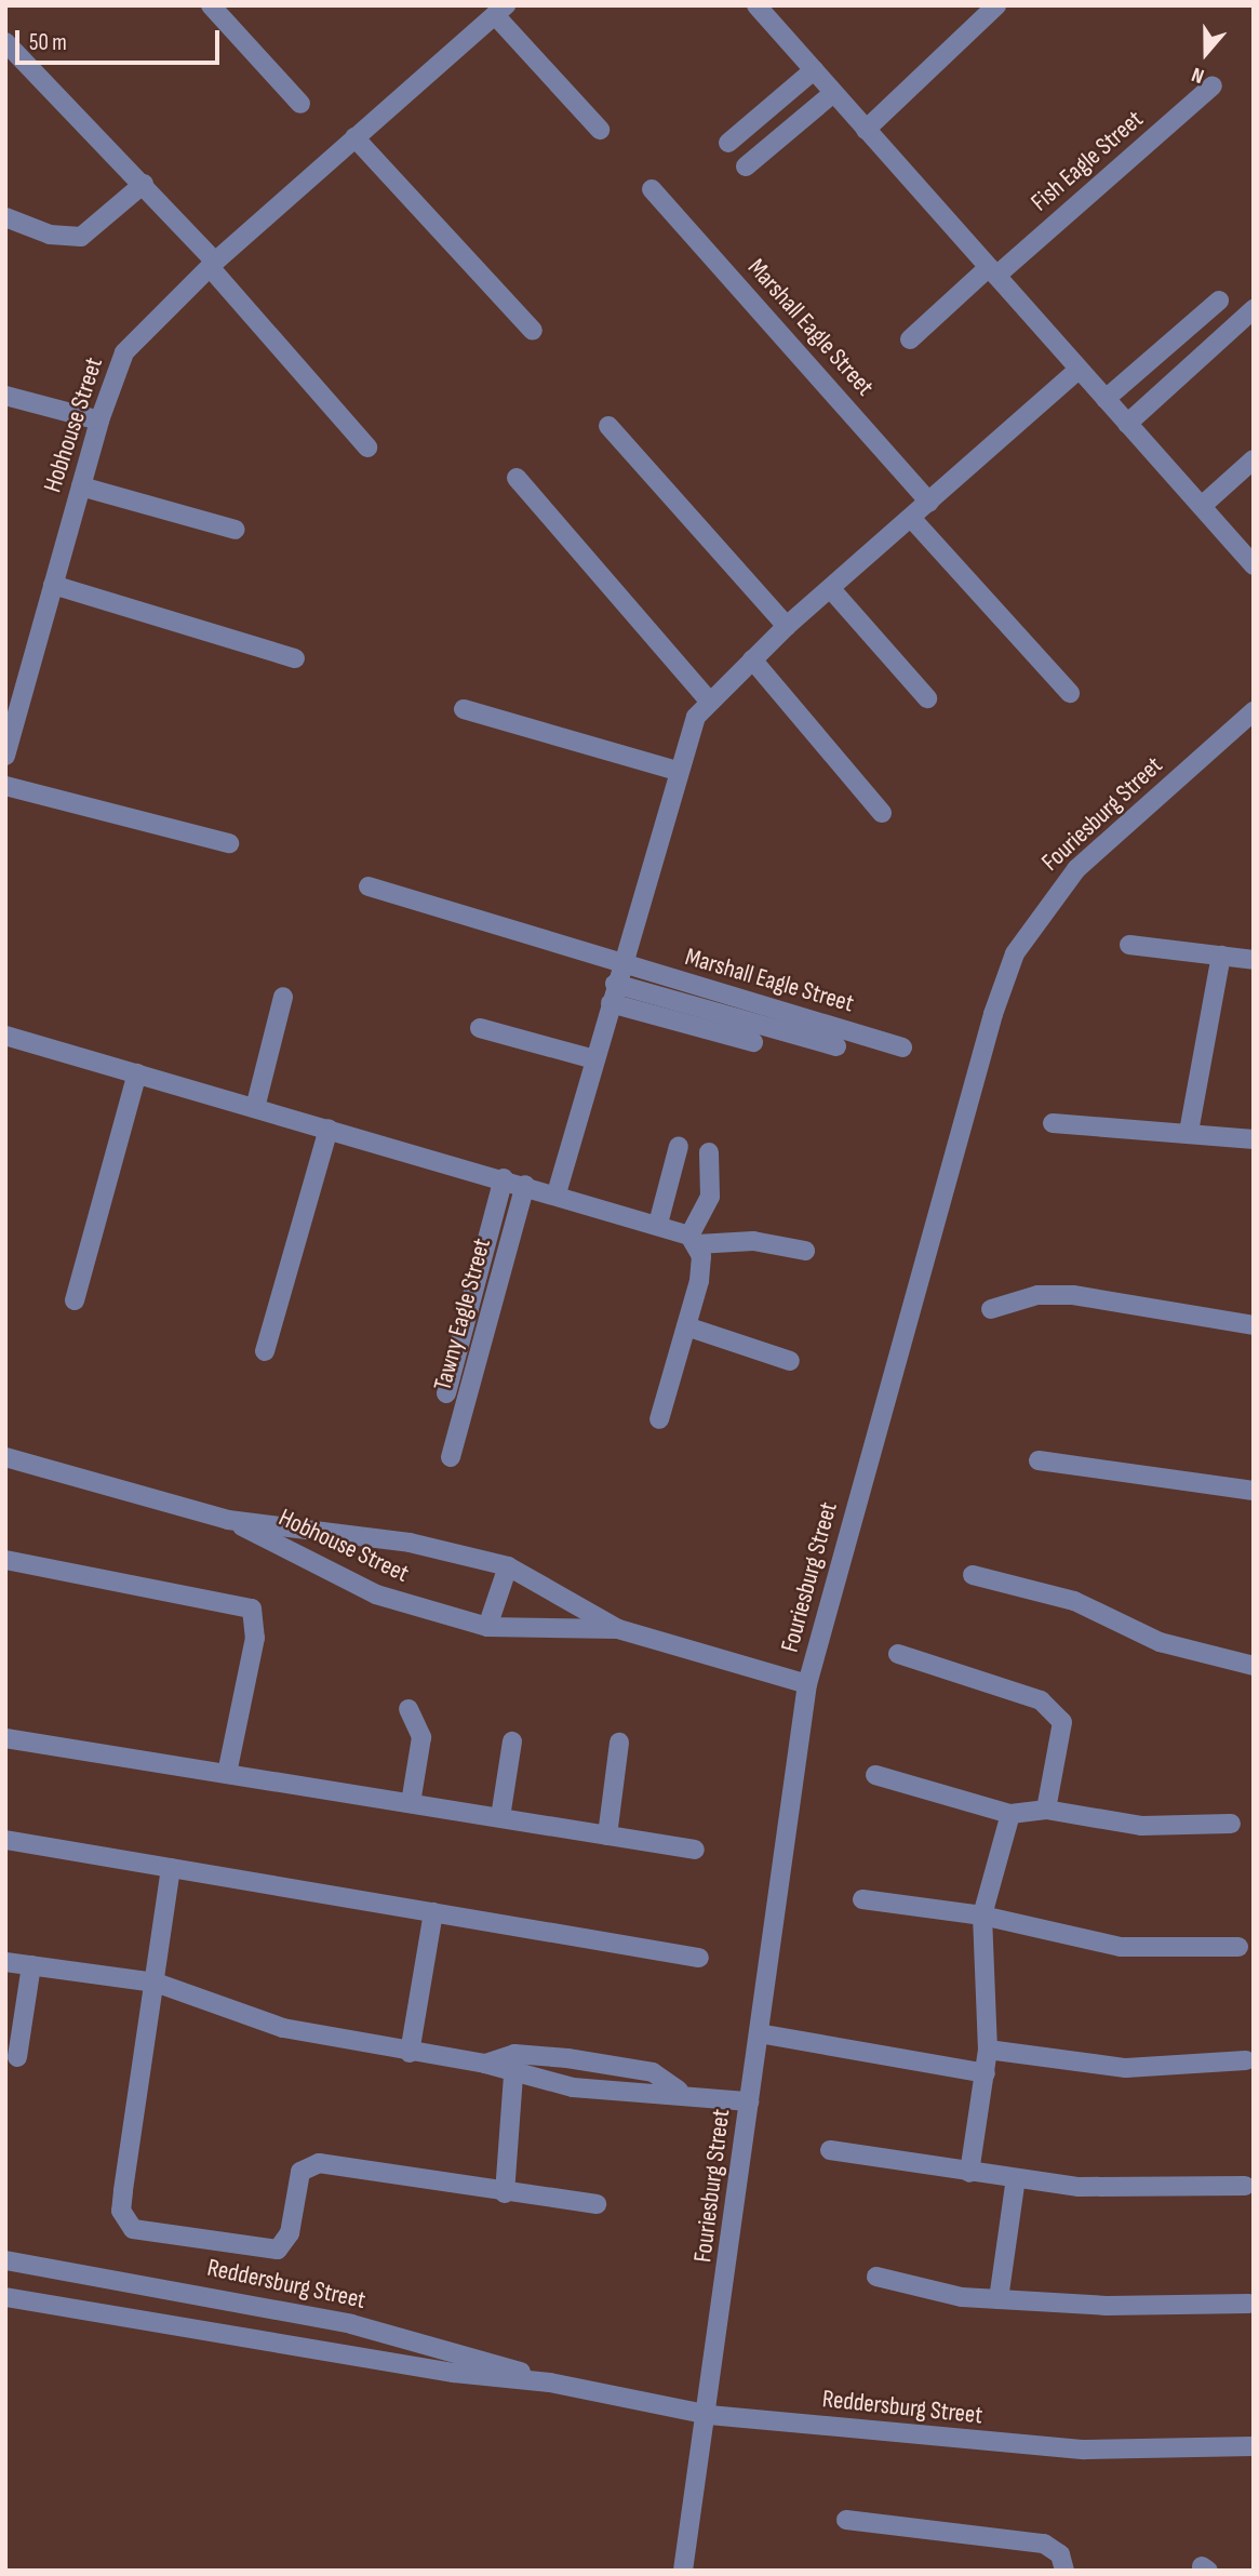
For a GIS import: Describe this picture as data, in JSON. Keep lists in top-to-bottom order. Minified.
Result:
{"streets":{"street":["Fish Eagle Street","Marshall Eagle Street","Hobhouse Street","Fouriesburg Street","Tawny Eagle Street","Reddersburg Street"]},"crossings":[["Hobhouse Street","Fouriesburg Street"],["Fouriesburg Street","Reddersburg Street"]],"scale_bar":"50 m","north":"bottom"}
